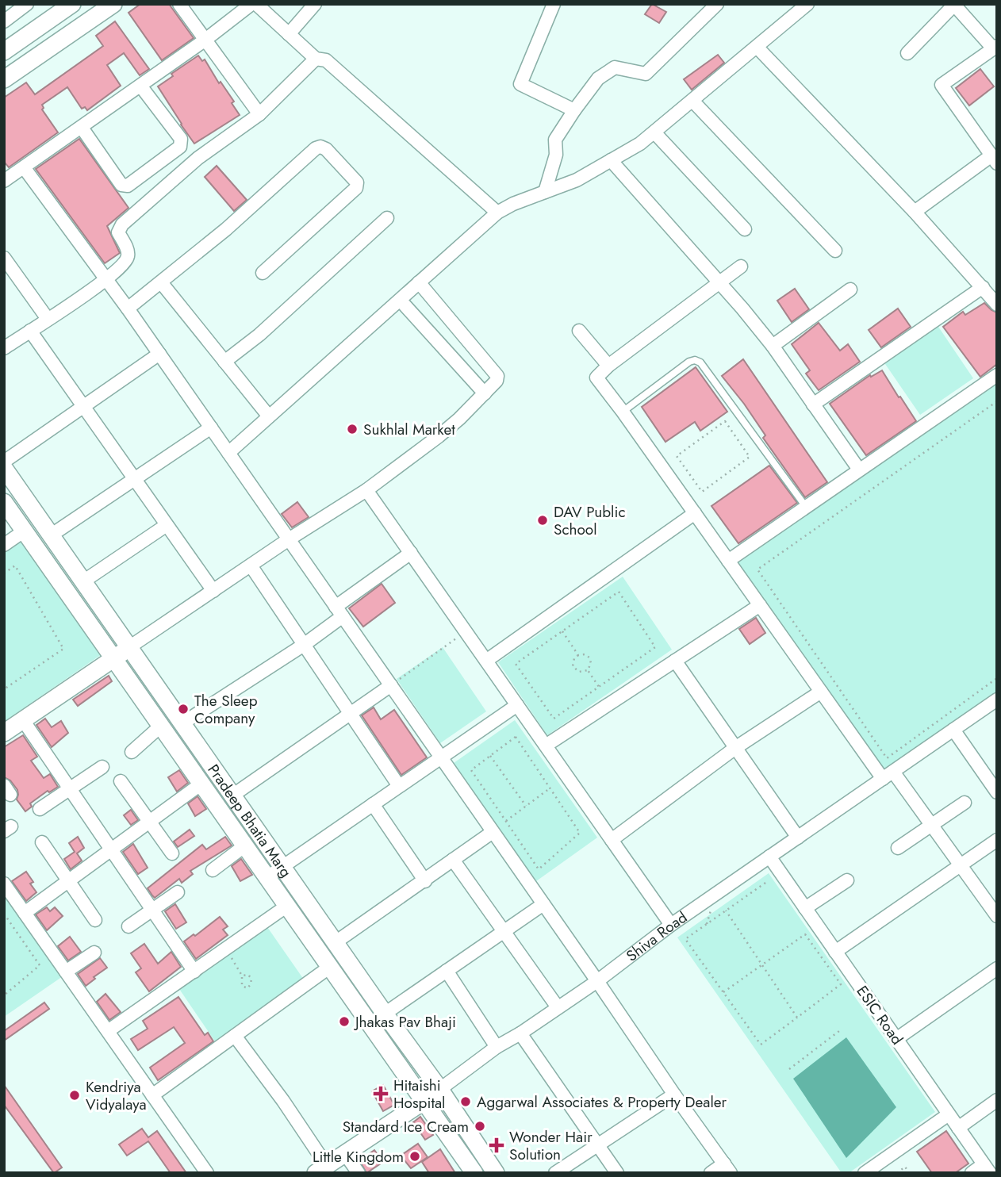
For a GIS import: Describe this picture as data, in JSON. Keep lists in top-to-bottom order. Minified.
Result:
{"streets":{"street":["Pradeep Bhatia Marg","Shiva Road","ESIC Road"]},"crossings":[["Pradeep Bhatia Marg","Shiva Road"],["Shiva Road","ESIC Road"]],"places":{"other":["Sukhlal Market","DAV Public School","The Sleep Company","Jhakas Pav Bhaji","Kendriya Vidyalaya","Aggarwal Associates & Property Dealer","Standard Ice Cream","Little Kingdom"],"health":["Hitaishi Hospital","Wonder Hair Solution"]}}
